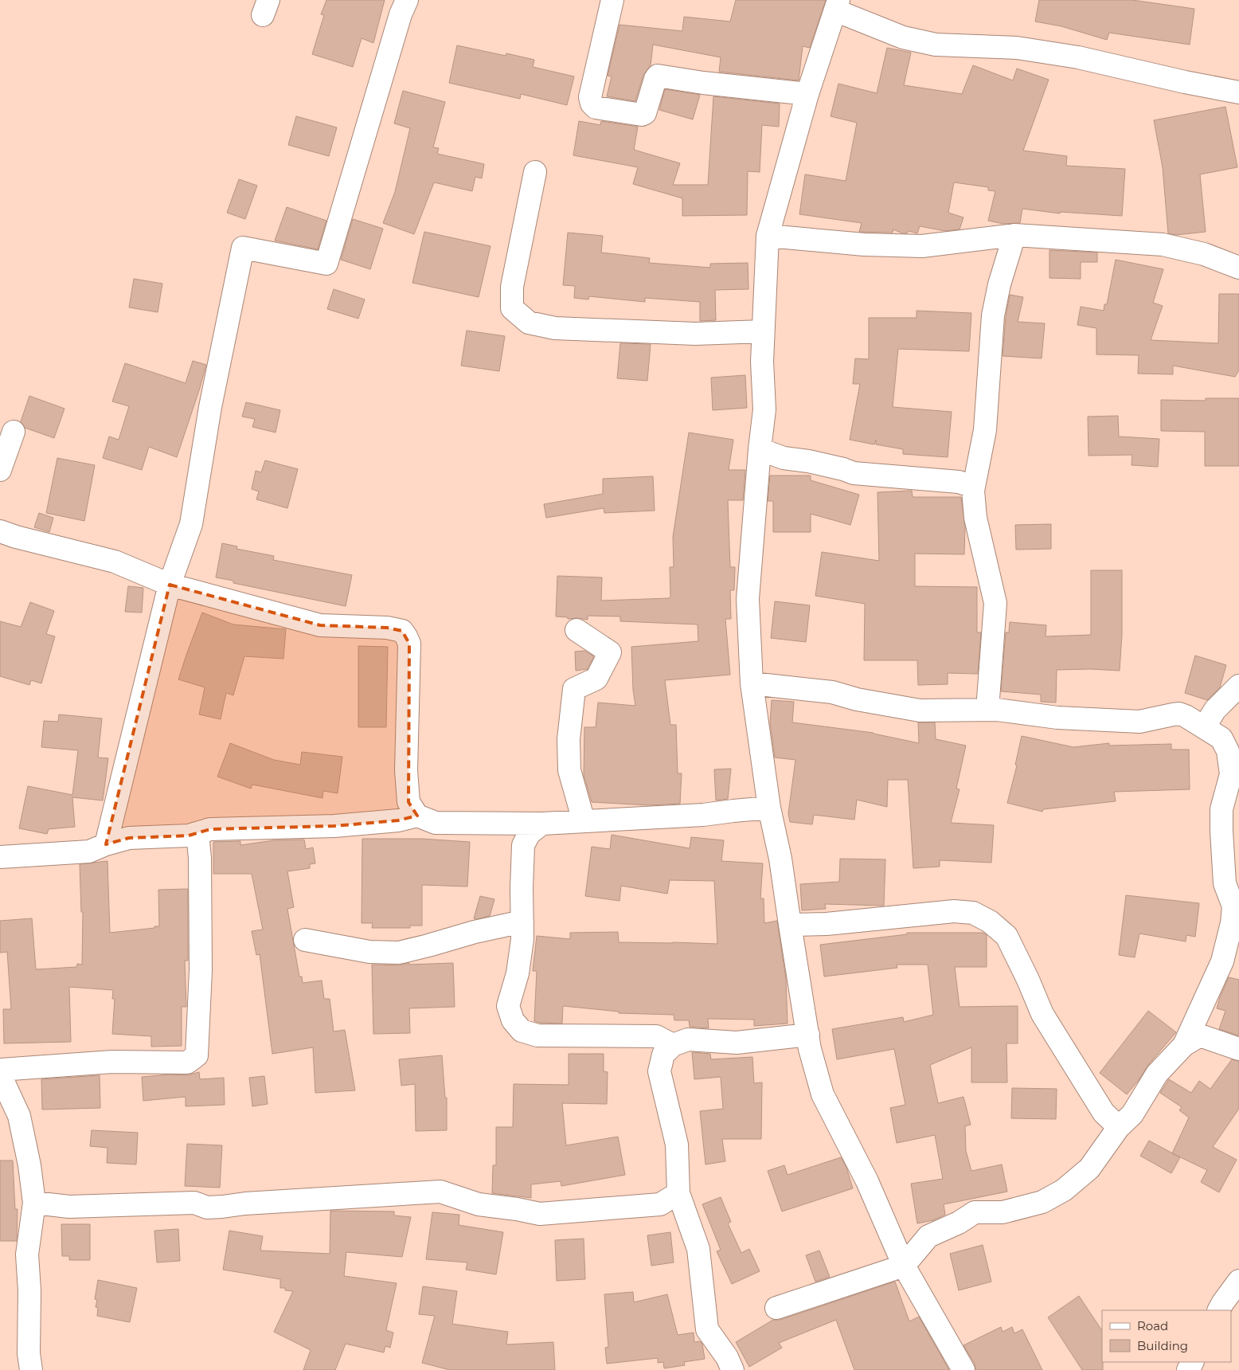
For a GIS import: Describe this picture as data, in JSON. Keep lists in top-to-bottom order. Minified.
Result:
{"legend":["Road","Building"]}
